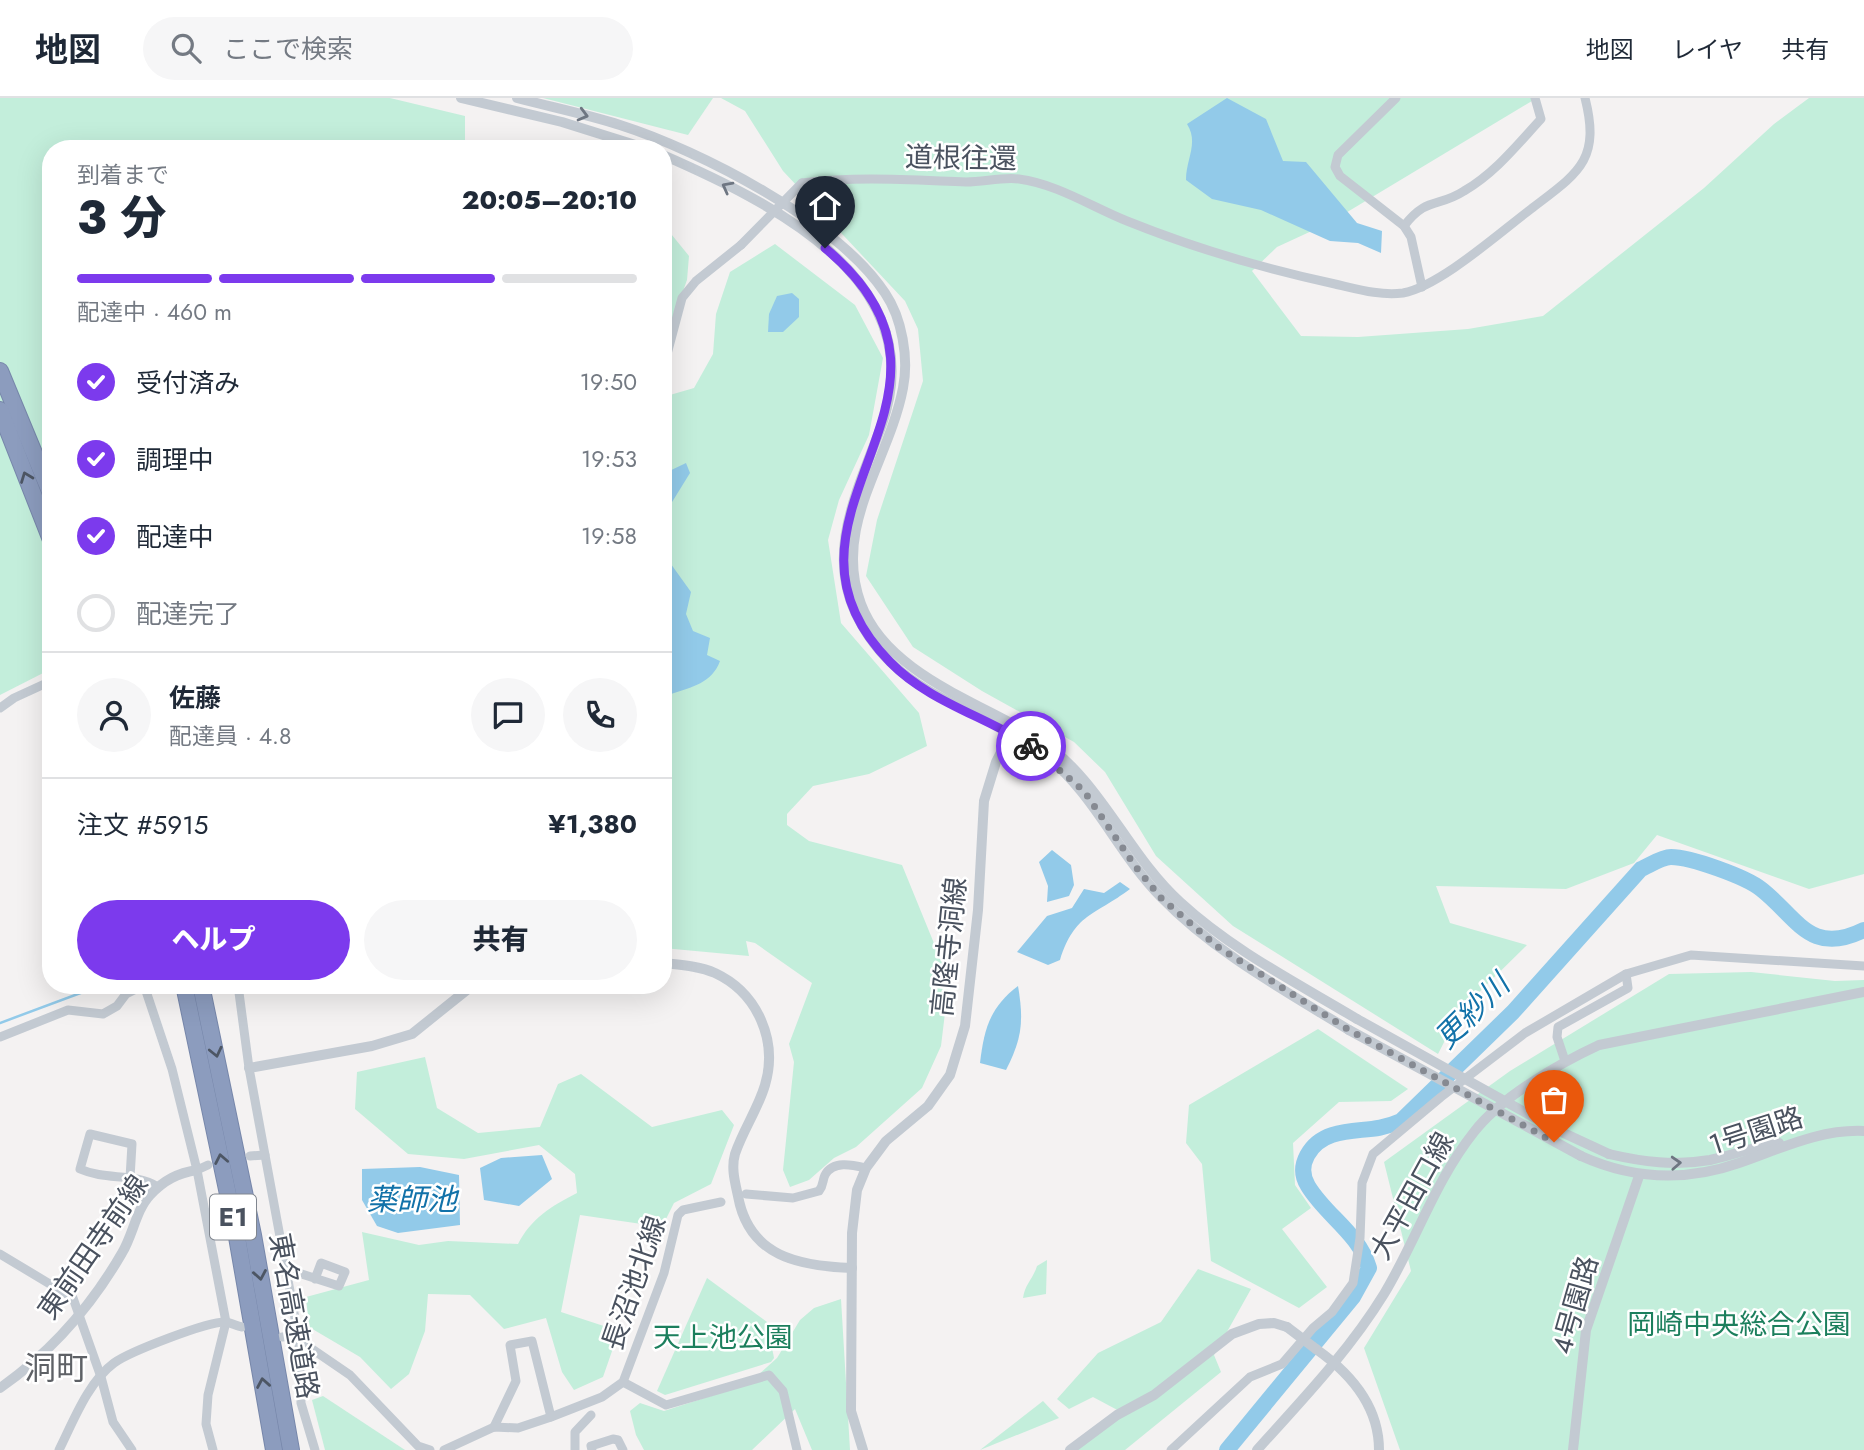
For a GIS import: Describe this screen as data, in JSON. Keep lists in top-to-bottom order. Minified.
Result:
{"streets":{"highway":["E1","東名高速道路"],"street":["道根往還","高隆寺洞線","1号園路","大平田口線","東前田寺前線","長沼池北線","4号園路"]},"crossings":[["高隆寺洞線","1号園路"],["1号園路","4号園路"]],"districts":["洞町"],"water":["更紗川","薬師池"],"parks":["岡崎中央総合公園","天上池公園"],"page":{"header":"地図","search":"ここで検索","nav":["地図","レイヤ","共有"],"heading":["3 分","到着まで","20:05–20:10"],"panel":["佐藤","配達員 · 4.8","注文 #5915","¥1,380"],"bar":"配達中 · 460 m","list":[["受付済み","19:50"],["調理中","19:53"],["配達中","19:58"],"配達完了"],"buttons":["ヘルプ","共有"]}}
